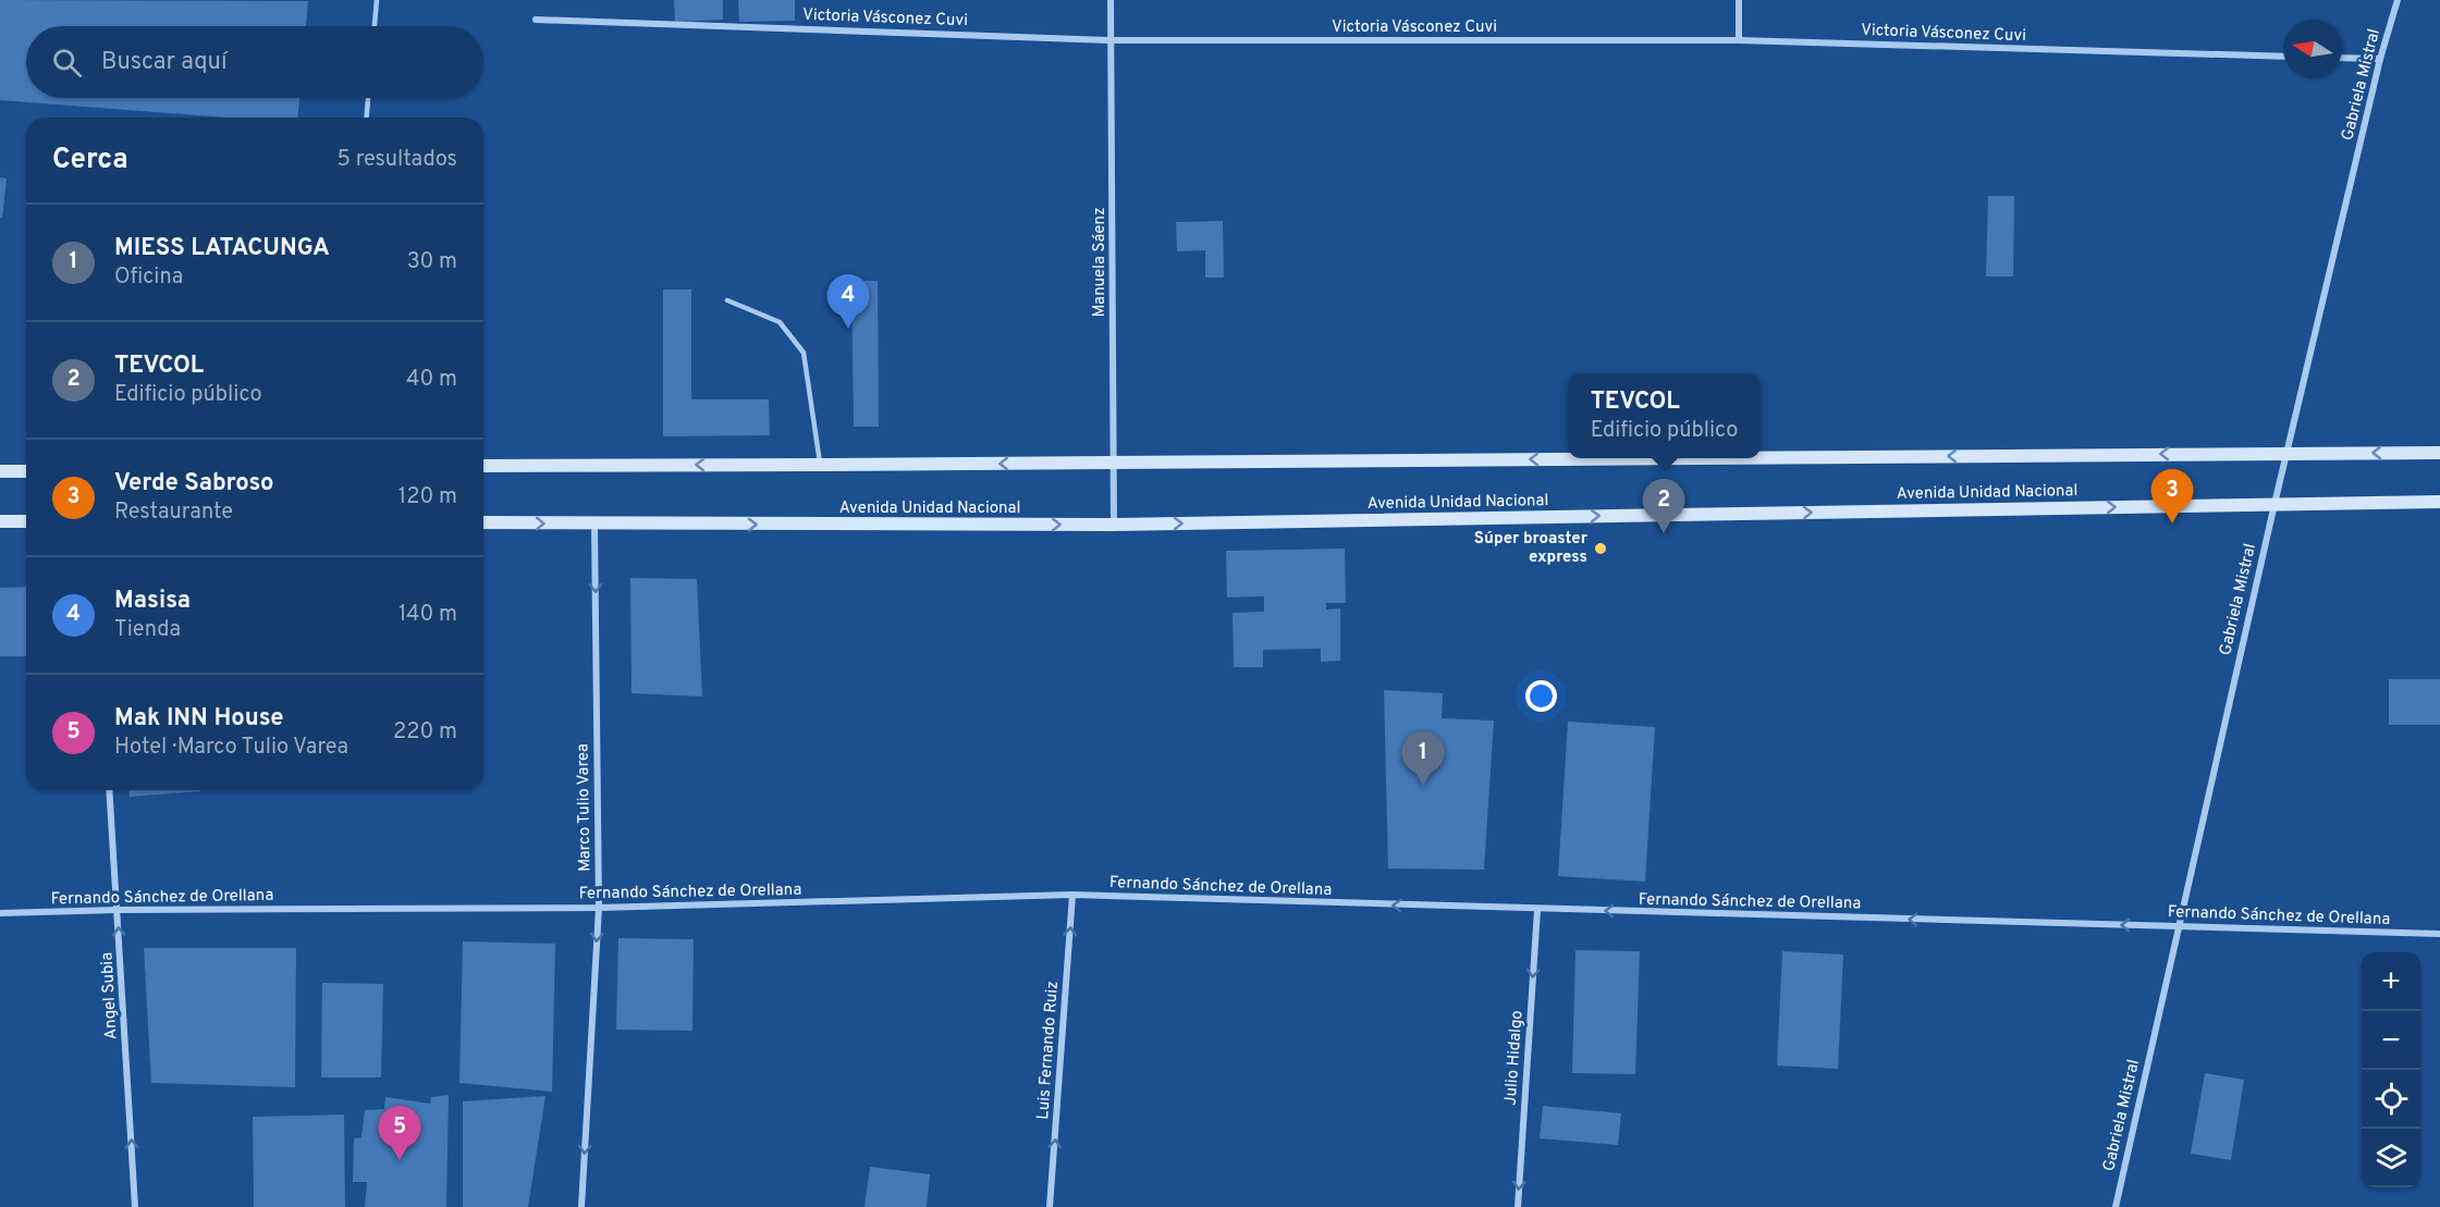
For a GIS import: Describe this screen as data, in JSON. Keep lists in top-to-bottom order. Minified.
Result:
{"streets":{"main road":["Avenida Unidad Nacional"],"street":["Victoria Vásconez Cuvi","Gabriela Mistral","Manuela Sáenz","Marco Tulio Varea","Fernando Sánchez de Orellana","Angel Subia","Luis Fernando Ruiz","Julio Hidalgo"]},"crossings":[["Victoria Vásconez Cuvi","Manuela Sáenz"],["Gabriela Mistral","Avenida Unidad Nacional"],["Gabriela Mistral","Fernando Sánchez de Orellana"],["Manuela Sáenz","Avenida Unidad Nacional"],["Avenida Unidad Nacional","Marco Tulio Varea"],["Marco Tulio Varea","Fernando Sánchez de Orellana"],["Fernando Sánchez de Orellana","Angel Subia"],["Fernando Sánchez de Orellana","Luis Fernando Ruiz"],["Fernando Sánchez de Orellana","Julio Hidalgo"]],"one_way":["Marco Tulio Varea","Fernando Sánchez de Orellana","Angel Subia","Luis Fernando Ruiz","Julio Hidalgo"],"places":["Súper broaster express"],"north":"left","page":{"search":"Buscar aquí","heading":["Cerca","5 resultados"],"list":[{"mark":"1","name":"MIESS LATACUNGA","note":"Oficina","value":"30 m"},{"mark":"2","name":"TEVCOL","note":"Edificio público","value":"40 m"},{"mark":"3","name":"Verde Sabroso","note":"Restaurante","value":"120 m"},{"mark":"4","name":"Masisa","note":"Tienda","value":"140 m"},{"mark":"5","name":"Mak INN House","note":"Hotel · Marco Tulio Varea","value":"220 m"}],"pins":["4","3","2","1","5"],"popup":["TEVCOL","Edificio público"],"map_buttons":["+","−"]}}
